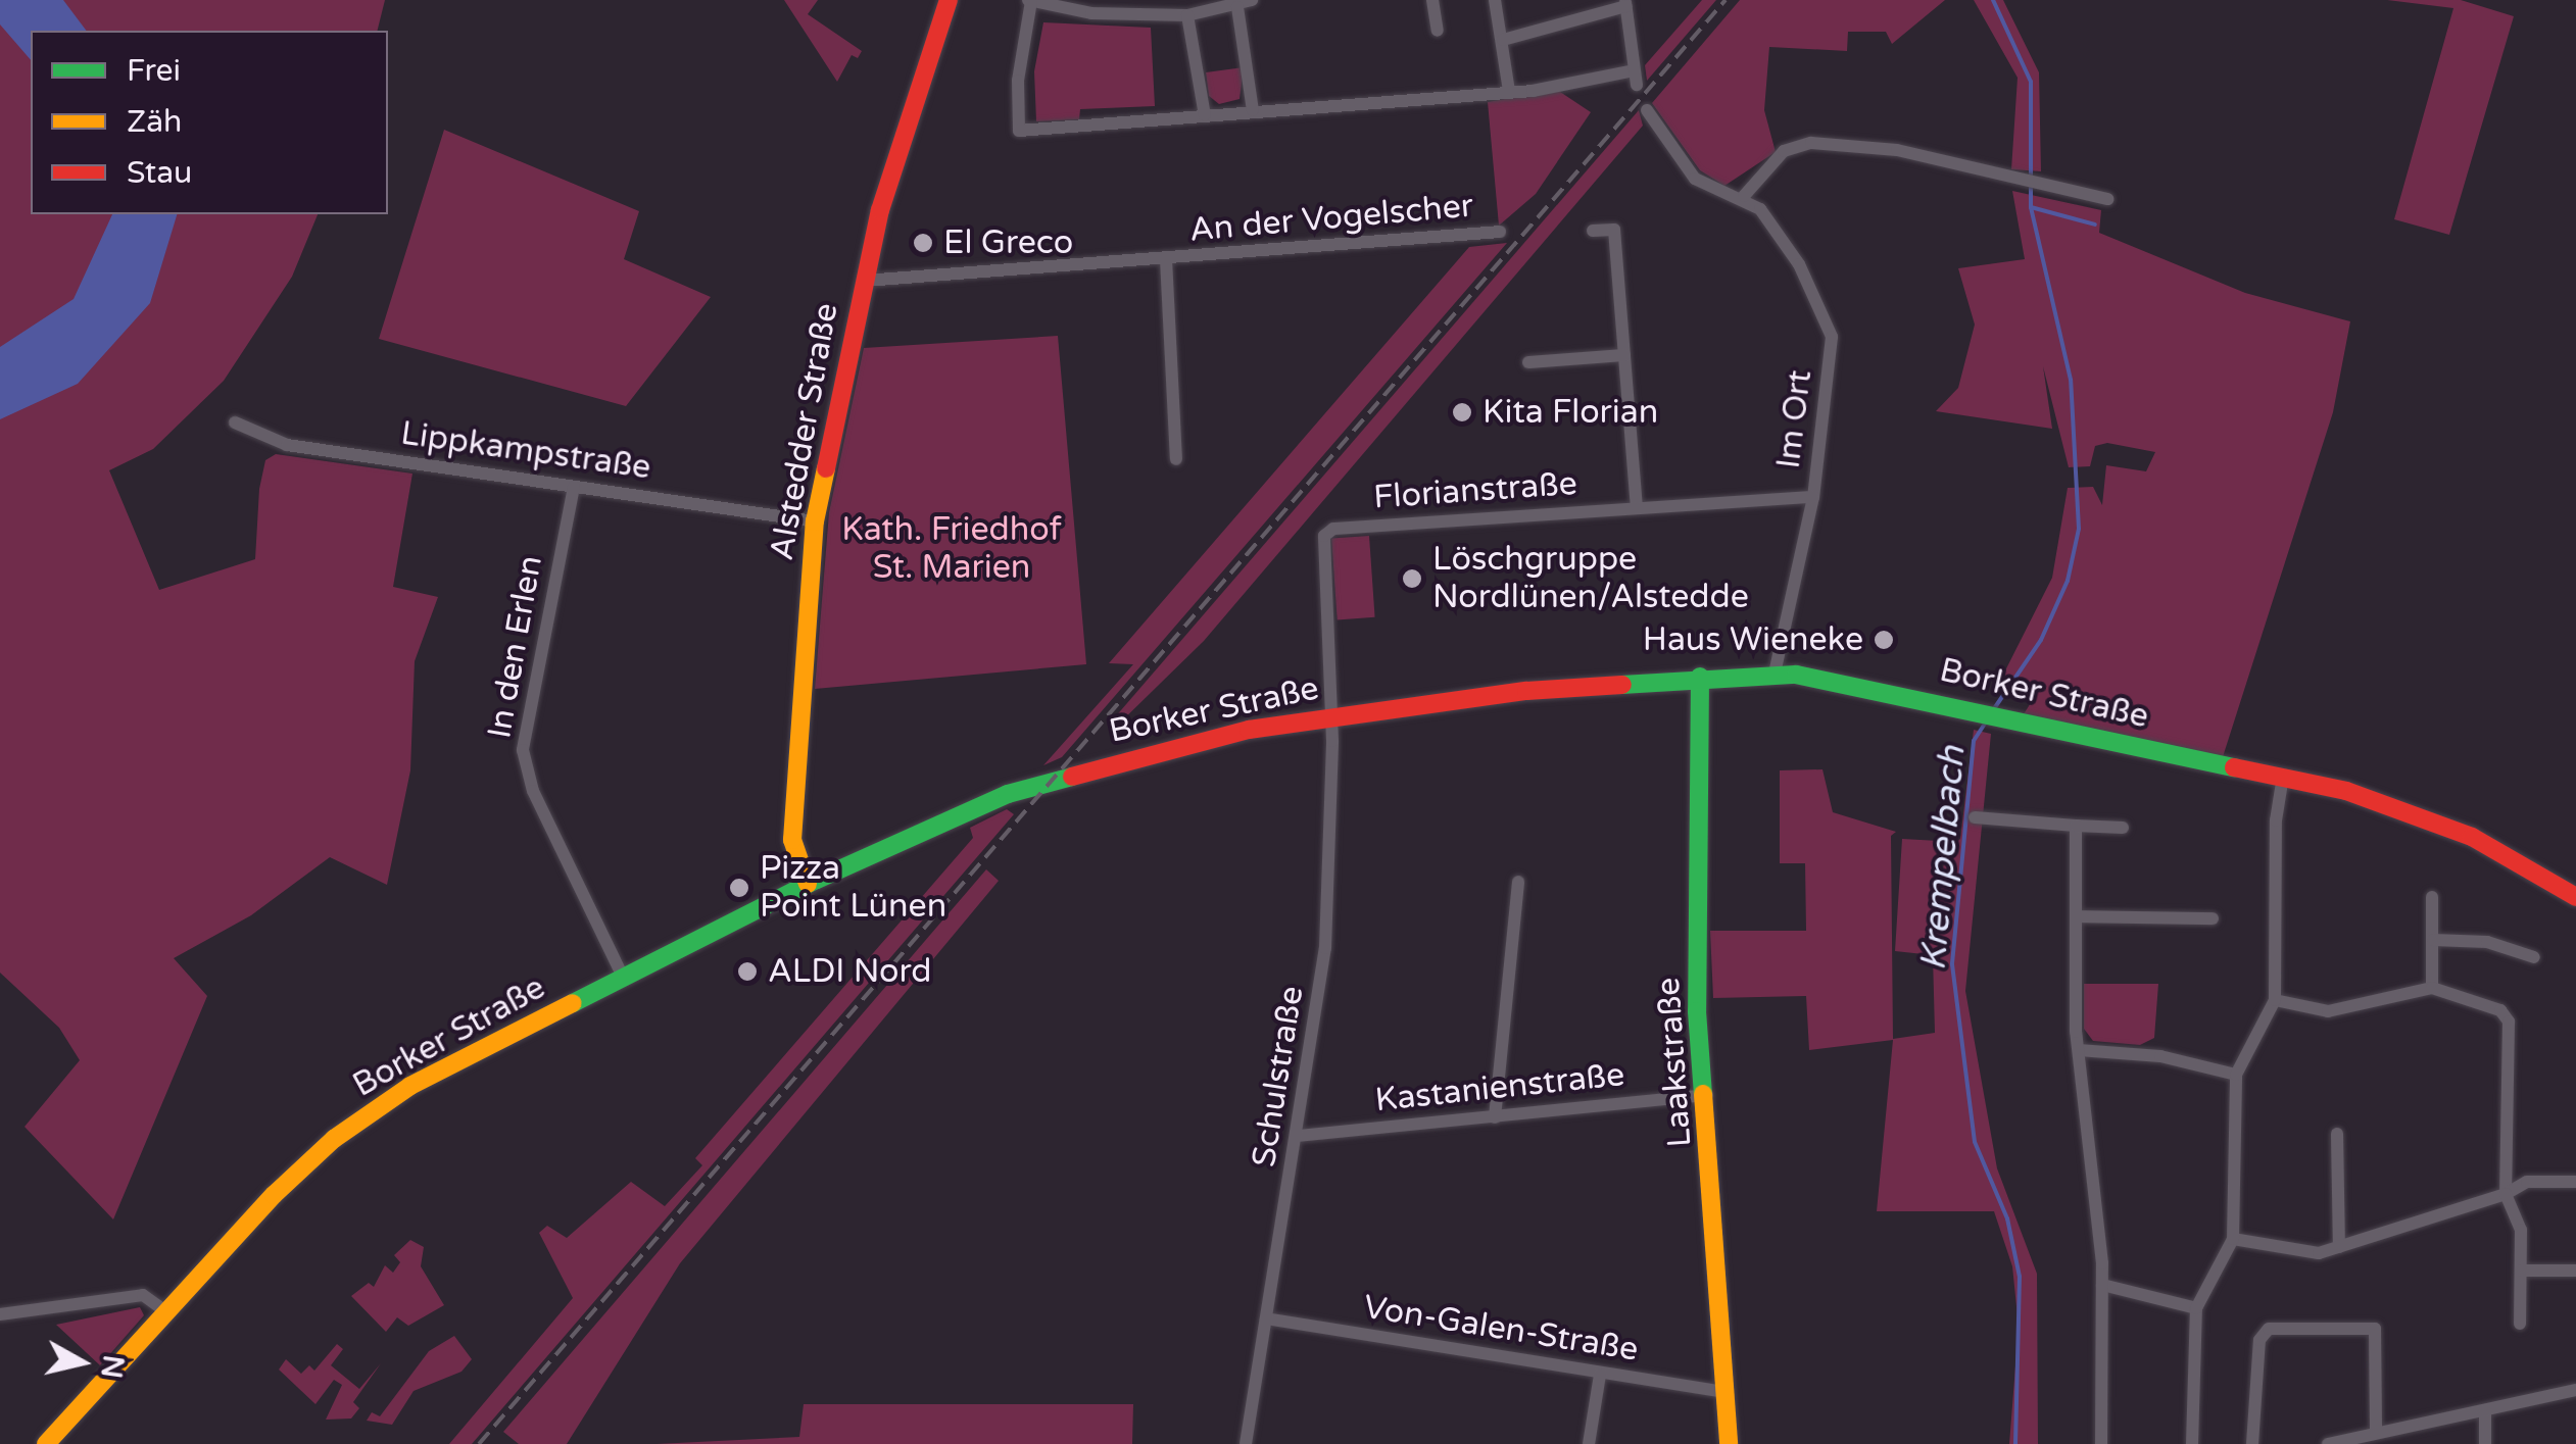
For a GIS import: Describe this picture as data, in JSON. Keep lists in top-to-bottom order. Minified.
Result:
{"streets":{"main road":["Alstedder Straße","Borker Straße","Laakstraße"],"street":["An der Vogelscher","Im Ort","Lippkampstraße","Florianstraße","In den Erlen","Schulstraße","Kastanienstraße","Von-Galen-Straße"]},"crossings":[["An der Vogelscher","Alstedder Straße"],["Im Ort","Florianstraße"],["Im Ort","Borker Straße"],["Alstedder Straße","Lippkampstraße"],["Alstedder Straße","Borker Straße"],["Lippkampstraße","In den Erlen"],["Florianstraße","Borker Straße"],["Florianstraße","Schulstraße"],["In den Erlen","Borker Straße"],["Borker Straße","Laakstraße"],["Borker Straße","Schulstraße"],["Laakstraße","Kastanienstraße"],["Laakstraße","Von-Galen-Straße"],["Schulstraße","Kastanienstraße"],["Schulstraße","Von-Galen-Straße"]],"water":["Krempelbach"],"parks":["Kath. Friedhof St. Marien"],"places":["El Greco","Kita Florian","Löschgruppe Nordlünen/Alstedde","Haus Wieneke","Pizza Point Lünen","ALDI Nord"],"legend":["Frei","Zäh","Stau"],"north":"right"}
